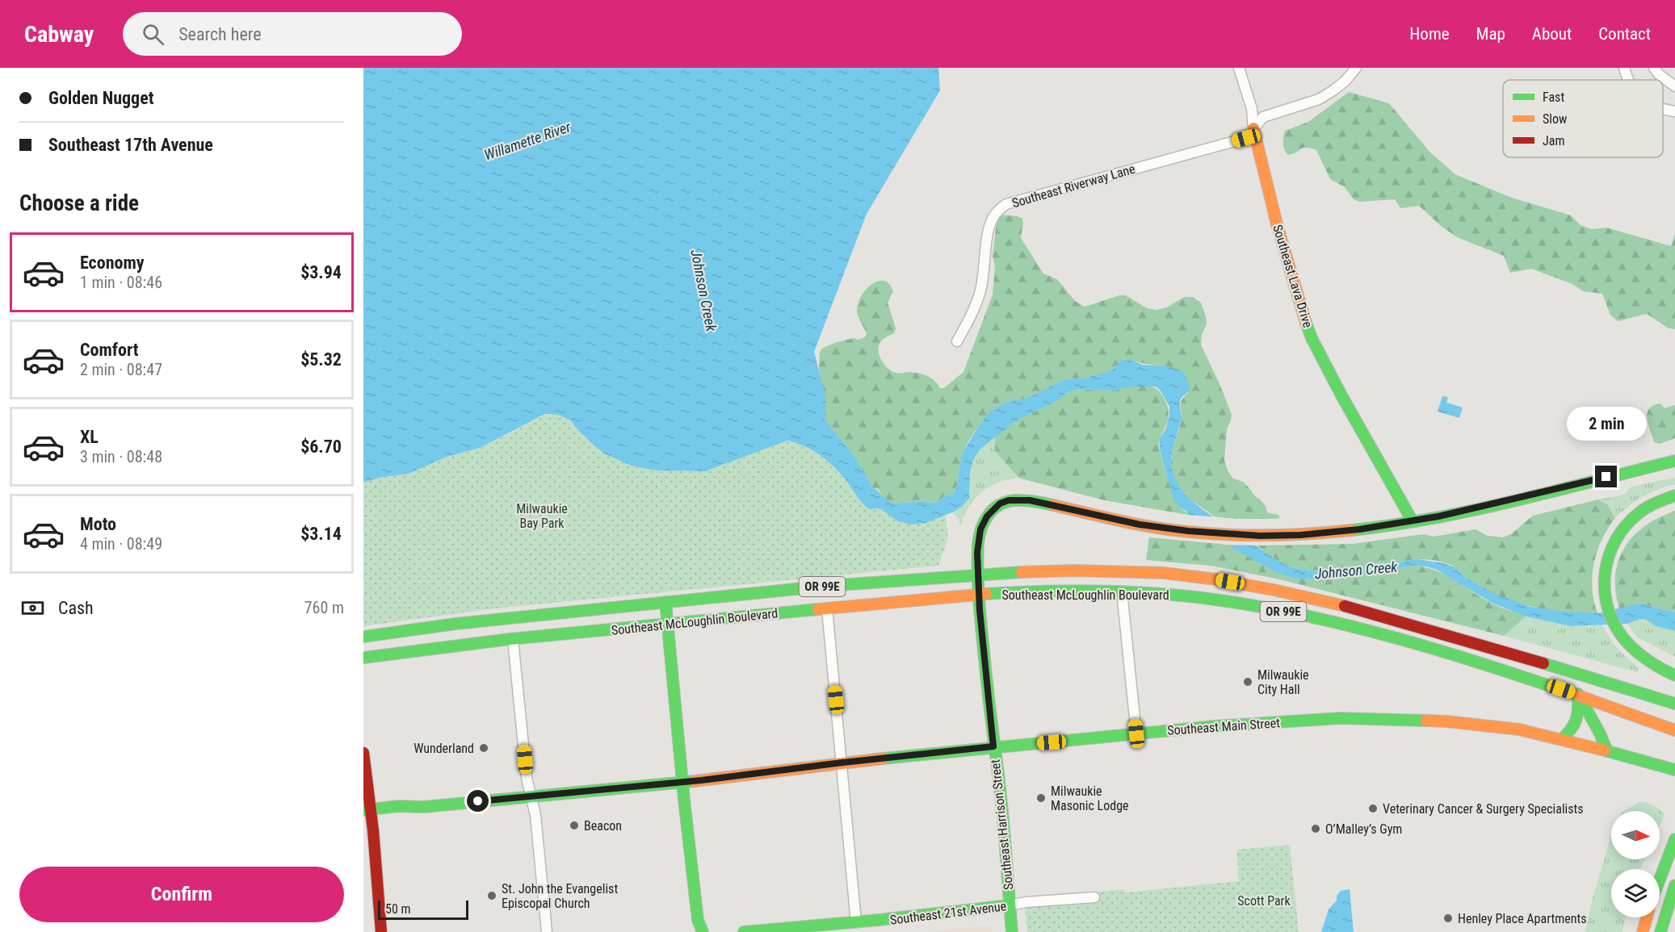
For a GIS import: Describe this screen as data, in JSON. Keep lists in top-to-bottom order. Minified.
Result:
{"streets":{"main road":["Southeast Lava Drive","OR 99E","Southeast McLoughlin Boulevard","Southeast Main Street","Southeast Harrison Street","Southeast 21st Avenue"],"street":["Southeast Riverway Lane"]},"crossings":[["Southeast Riverway Lane","Southeast Lava Drive"],["Southeast Lava Drive","Southeast Harrison Street"],["Southeast McLoughlin Boulevard","Southeast Harrison Street"],["Southeast Main Street","Southeast Harrison Street"],["Southeast Harrison Street","Southeast 21st Avenue"]],"water":["Willamette River","Johnson Creek"],"parks":["Milwaukie Bay Park","Scott Park"],"places":["Milwaukie City Hall","Wunderland","Milwaukie Masonic Lodge","Veterinary Cancer & Surgery Specialists","Beacon","O’Malley’s Gym","St. John the Evangelist Episcopal Church","Henley Place Apartments"],"legend":["Fast","Slow","Jam"],"scale_bar":"50 m","north":"right","page":{"header":"Cabway","search":"Search here","nav":["Home","Map","About","Contact"],"banner":["Golden Nugget","Southeast 17th Avenue"],"heading":"Choose a ride","list":[{"name":"Economy","note":"1 min · 08:46","value":"$3.94"},{"name":"Comfort","note":"2 min · 08:47","value":"$5.32"},{"name":"XL","note":"3 min · 08:48","value":"$6.70"},{"name":"Moto","note":"4 min · 08:49","value":"$3.14"}],"bubble":"2 min","pay":["Cash","760 m"],"buttons":"Confirm","scale":"50 m"}}
